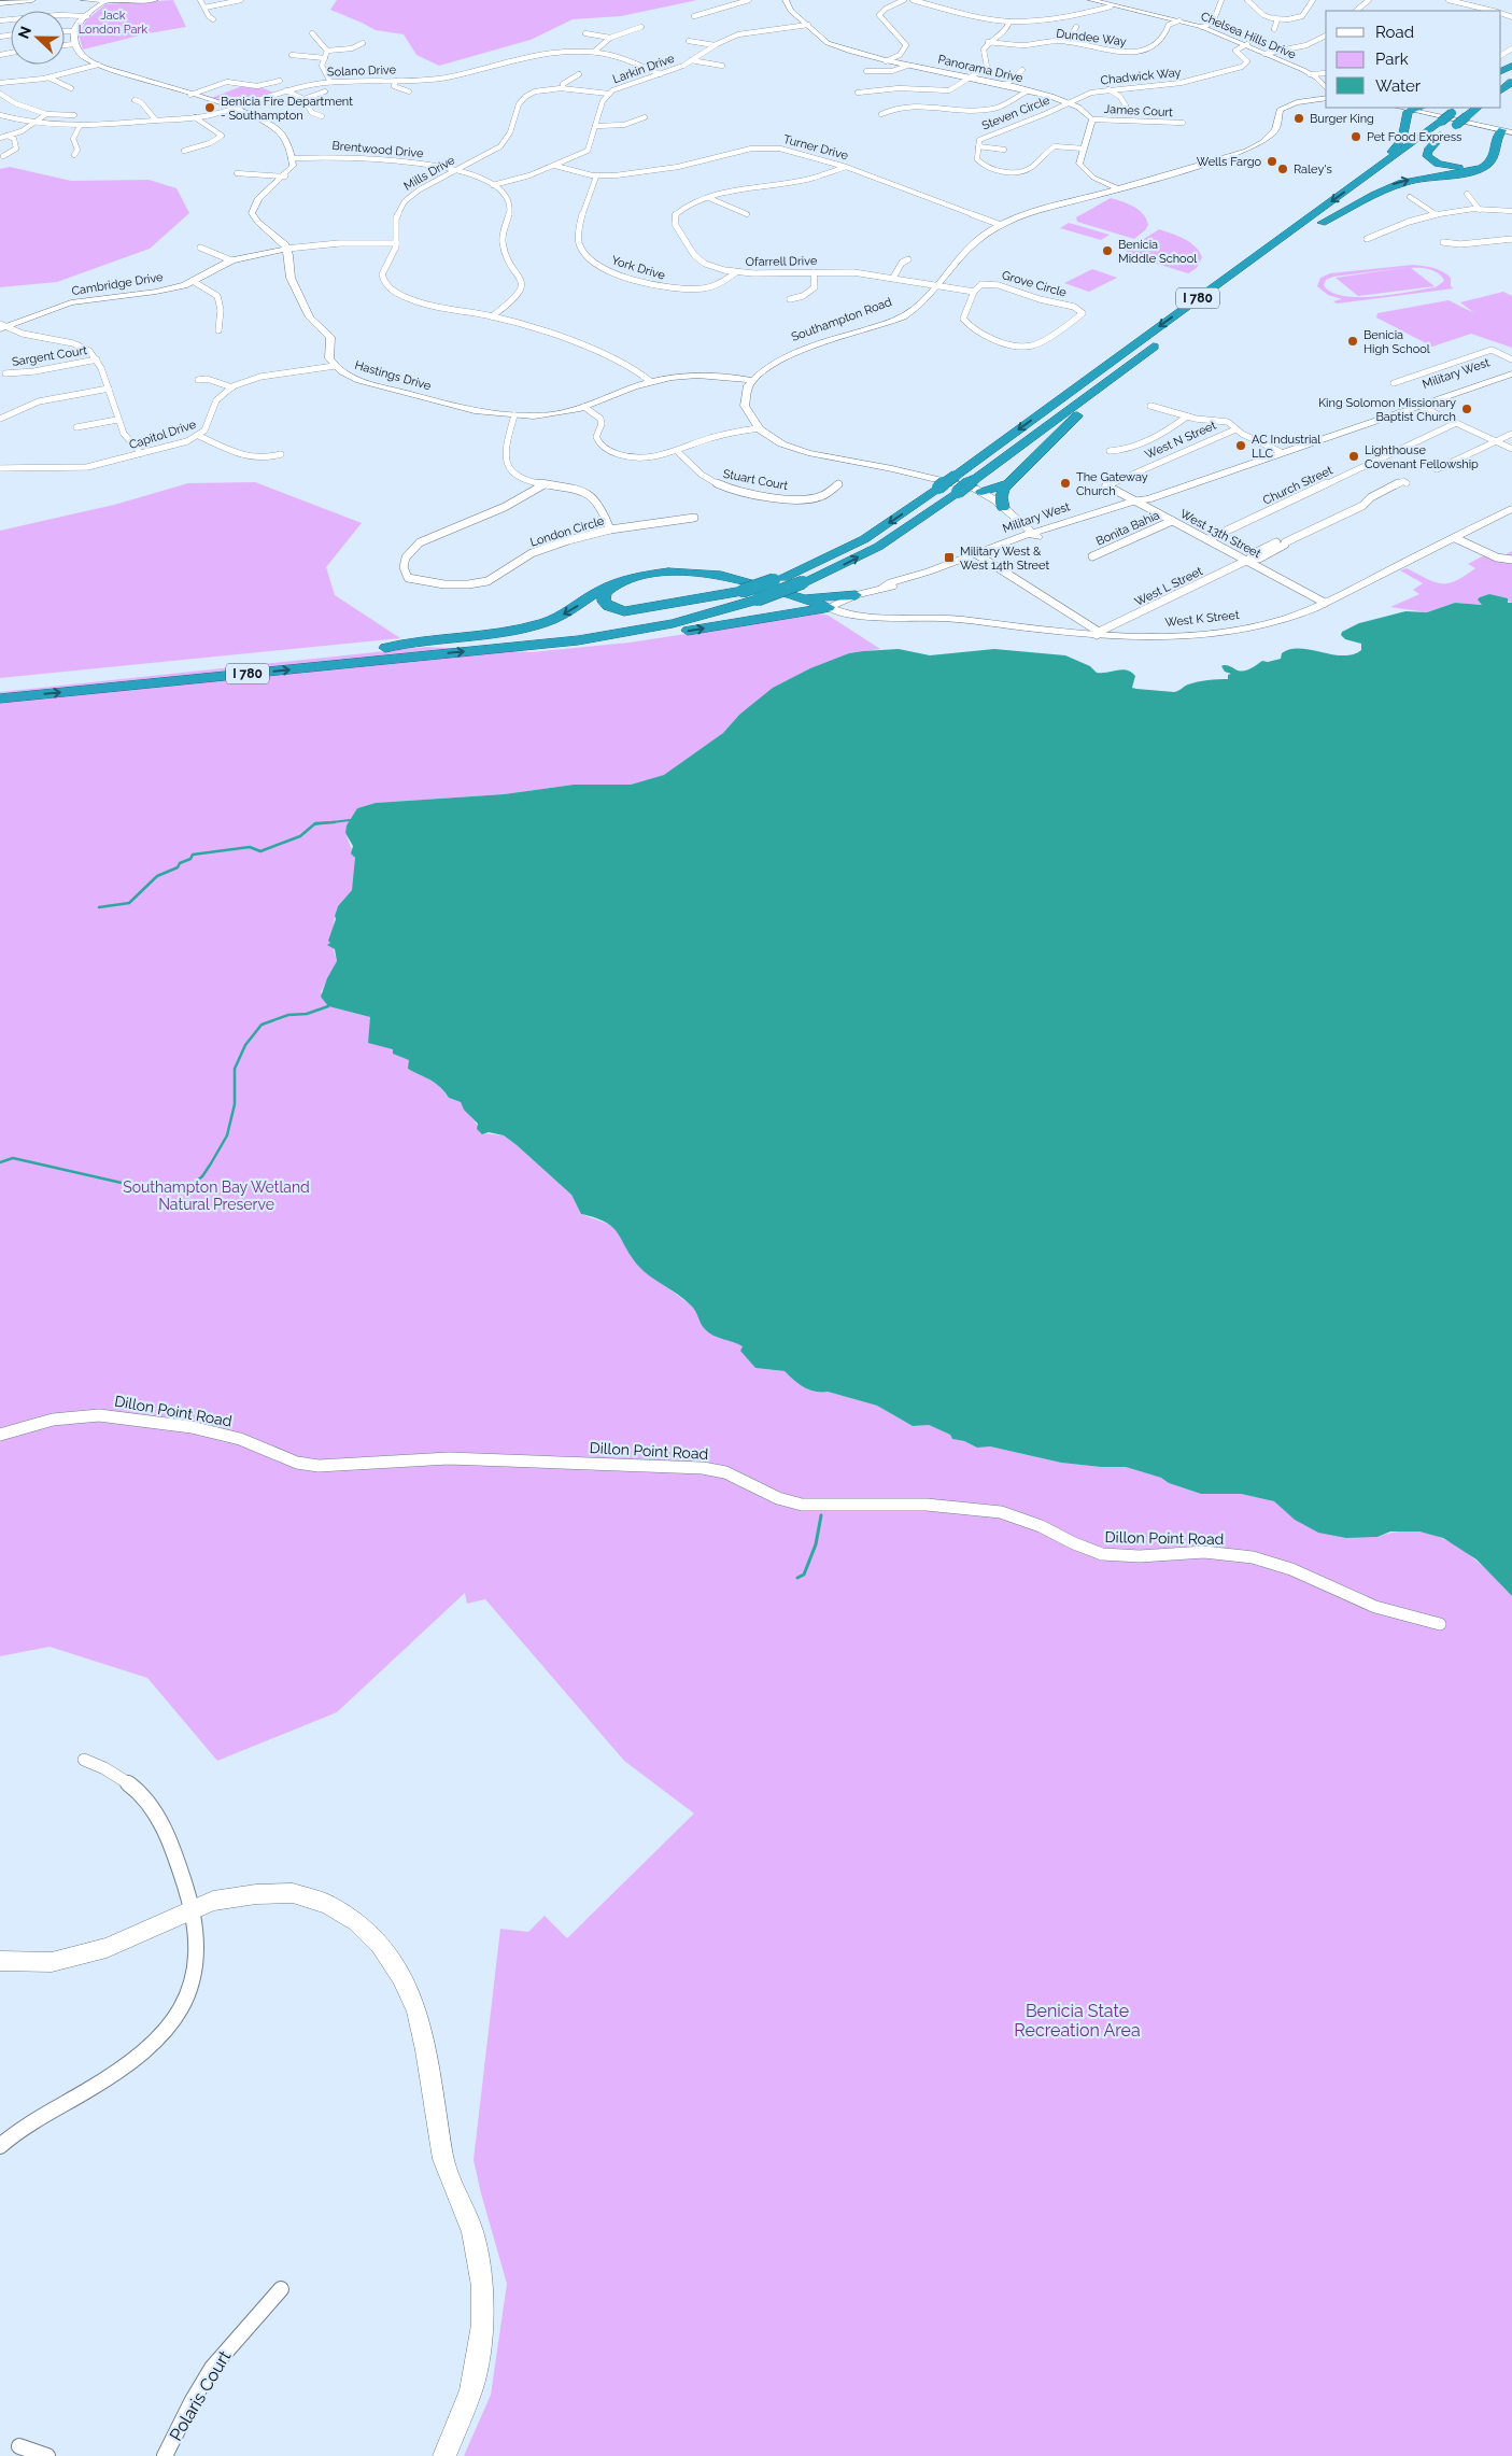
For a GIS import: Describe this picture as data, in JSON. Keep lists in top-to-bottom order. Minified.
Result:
{"streets":{"highway":["I 780"],"street":["Chelsea Hills Drive","Dundee Way","Larkin Drive","Panorama Drive","Solano Drive","Chadwick Way","James Court","Steven Circle","Turner Drive","Brentwood Drive","Mills Drive","Ofarrell Drive","York Drive","Cambridge Drive","Grove Circle","Southampton Road","Sargent Court","Military West","Hastings Drive","Capitol Drive","West N Street","Stuart Court","Church Street","Bonita Bahia","London Circle","West 13th Street","West L Street","West K Street","Dillon Point Road","Polaris Court"]},"crossings":[["Chelsea Hills Drive","Dundee Way"],["Chelsea Hills Drive","Chadwick Way"],["Larkin Drive","Panorama Drive"],["Larkin Drive","Solano Drive"],["Larkin Drive","Turner Drive"],["Larkin Drive","Brentwood Drive"],["Larkin Drive","Mills Drive"],["Larkin Drive","Cambridge Drive"],["Panorama Drive","Chadwick Way"],["Panorama Drive","James Court"],["Panorama Drive","Steven Circle"],["Chadwick Way","Steven Circle"],["Turner Drive","Ofarrell Drive"],["Turner Drive","York Drive"],["Turner Drive","Southampton Road"],["Brentwood Drive","Mills Drive"],["Brentwood Drive","Cambridge Drive"],["Mills Drive","Cambridge Drive"],["Mills Drive","Hastings Drive"],["Ofarrell Drive","York Drive"],["Ofarrell Drive","Grove Circle"],["Ofarrell Drive","Southampton Road"],["Cambridge Drive","Hastings Drive"],["Grove Circle","Southampton Road"],["Southampton Road","Hastings Drive"],["Military West","West 13th Street"],["Military West","West K Street"],["Hastings Drive","Capitol Drive"],["West N Street","West 13th Street"],["Church Street","West 13th Street"],["Bonita Bahia","West 13th Street"],["West 13th Street","West L Street"],["West 13th Street","West K Street"],["West L Street","West K Street"]],"parks":["Jack London Park","Southampton Bay Wetland Natural Preserve","Benicia State Recreation Area"],"places":{"other":["Benicia Fire Department - Southampton","Burger King","Pet Food Express","Wells Fargo","Raley's","Benicia Middle School","Benicia High School","King Solomon Missionary Baptist Church","AC Industrial LLC","Lighthouse Covenant Fellowship","The Gateway Church"],"transit":["Military West & West 14th Street"]},"legend":["Road","Park","Water"],"north":"left"}
